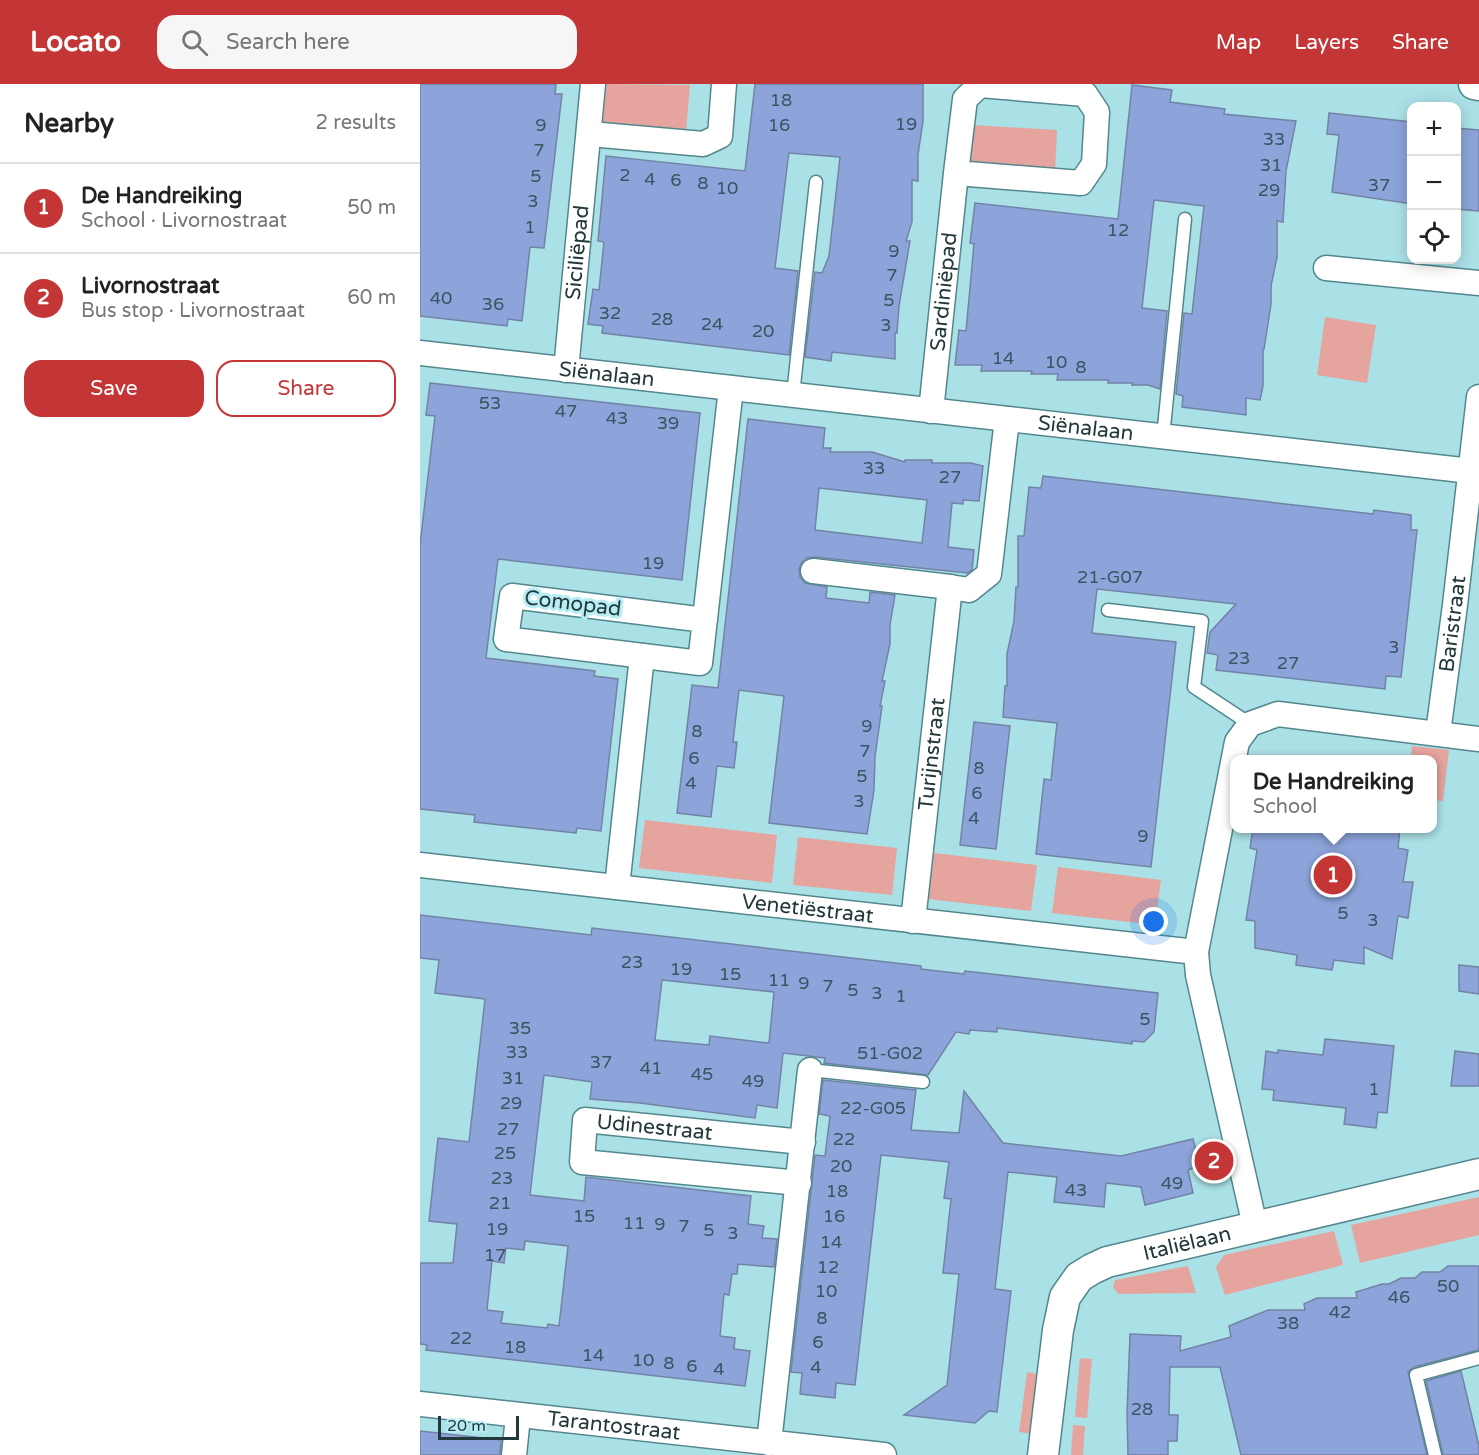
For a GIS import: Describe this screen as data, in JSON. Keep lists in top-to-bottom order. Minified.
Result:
{"streets":{"street":["Siciliëpad","Sardiniëpad","Siënalaan","Comopad","Baristraat","Turijnstraat","Venetiëstraat","Udinestraat","Italiëlaan","Tarantostraat"]},"crossings":[["Siciliëpad","Siënalaan"],["Sardiniëpad","Siënalaan"],["Siënalaan","Comopad"],["Siënalaan","Baristraat"],["Turijnstraat","Venetiëstraat"]],"house_numbers":["18","19","9","16","33","7","31","2","5","4","6","8","37","10","29","3","1","12","9","7","40","5","36","32","28","24","3","20","14","10","8","53","47","43","39","33","27","19","21-G07","3","23","27","9","8","7","6","8","5","4","6","3","4","9","5","3","23","19","15","11","9","7","5","3","1","5","35","33","51-G02","37","41","45","31","49","1","29","22-G05","27","22","25","20","23","49","43","18","21","15","16","11","9","7","19","5","3","14","17","12","50","10","46","42","8","38","22","6","18","14","10","8","6","4","4","28"],"scale_bar":"20 m","page":{"header":"Locato","search":"Search here","nav":["Map","Layers","Share"],"heading":["Nearby","2 results"],"map_buttons":["+","−"],"list":[{"mark":"1","name":"De Handreiking","note":"School · Livornostraat","value":"50 m"},{"mark":"2","name":"Livornostraat","note":"Bus stop · Livornostraat","value":"60 m"}],"buttons":["Save","Share"],"popup":["De Handreiking","School"],"pins":["1","2"],"scale":"20 m"}}
